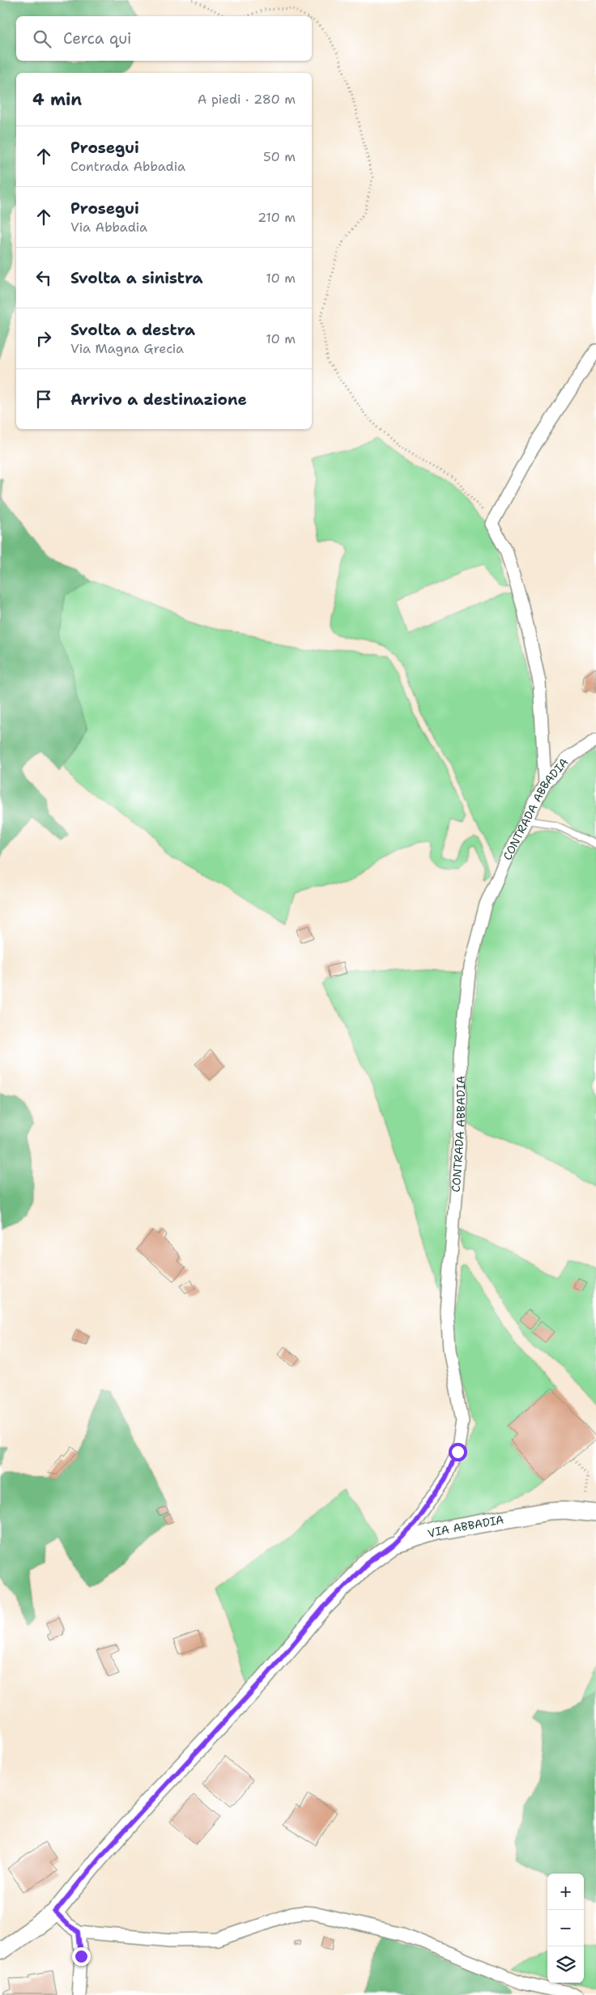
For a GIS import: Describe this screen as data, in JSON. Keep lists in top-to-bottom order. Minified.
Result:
{"streets":{"street":["CONTRADA ABBADIA","VIA ABBADIA"]},"crossings":[["CONTRADA ABBADIA","VIA ABBADIA"]],"page":{"search":"Cerca qui","heading":["4 min","A piedi · 280 m"],"list":[["Prosegui","Contrada Abbadia","50 m"],["Prosegui","Via Abbadia","210 m"],["Svolta a sinistra","10 m"],["Svolta a destra","Via Magna Grecia","10 m"],"Arrivo a destinazione"],"map_buttons":["+","−"]}}
